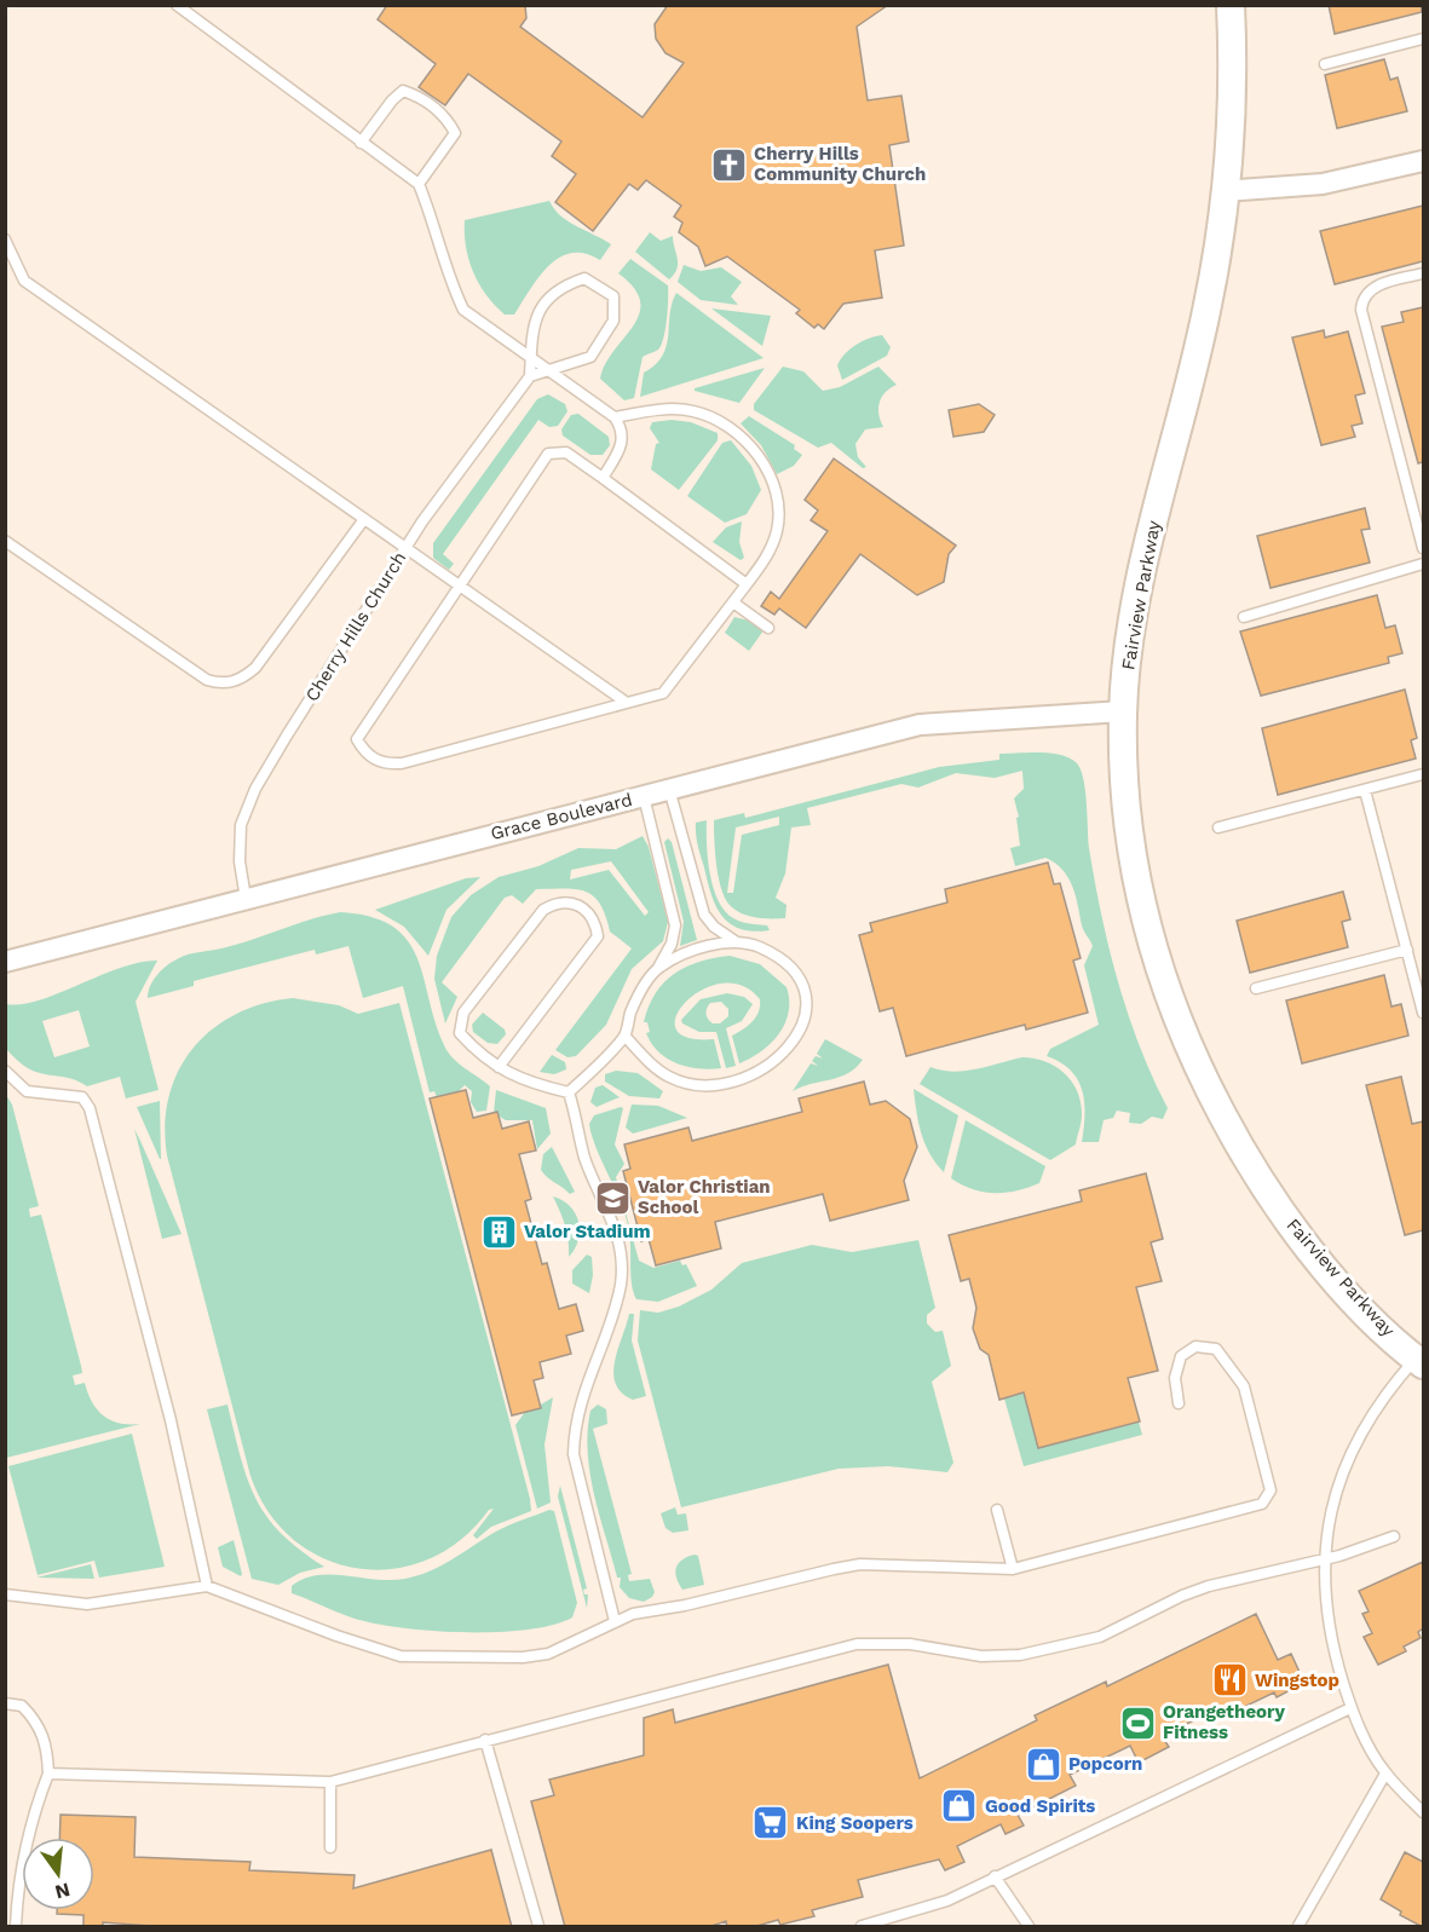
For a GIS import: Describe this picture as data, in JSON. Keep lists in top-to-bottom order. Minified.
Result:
{"streets":{"main road":["Fairview Parkway"],"street":["Grace Boulevard"],"lane":["Cherry Hills Church"]},"crossings":[["Fairview Parkway","Grace Boulevard"],["Cherry Hills Church","Grace Boulevard"]],"places":{"church":["Cherry Hills Community Church"],"school or university":["Valor Christian School"],"building":["Valor Stadium"],"restaurant":["Wingstop"],"sports":["Orangetheory Fitness"],"shop":["Popcorn","Good Spirits"],"supermarket":["King Soopers"]},"north":"bottom"}
